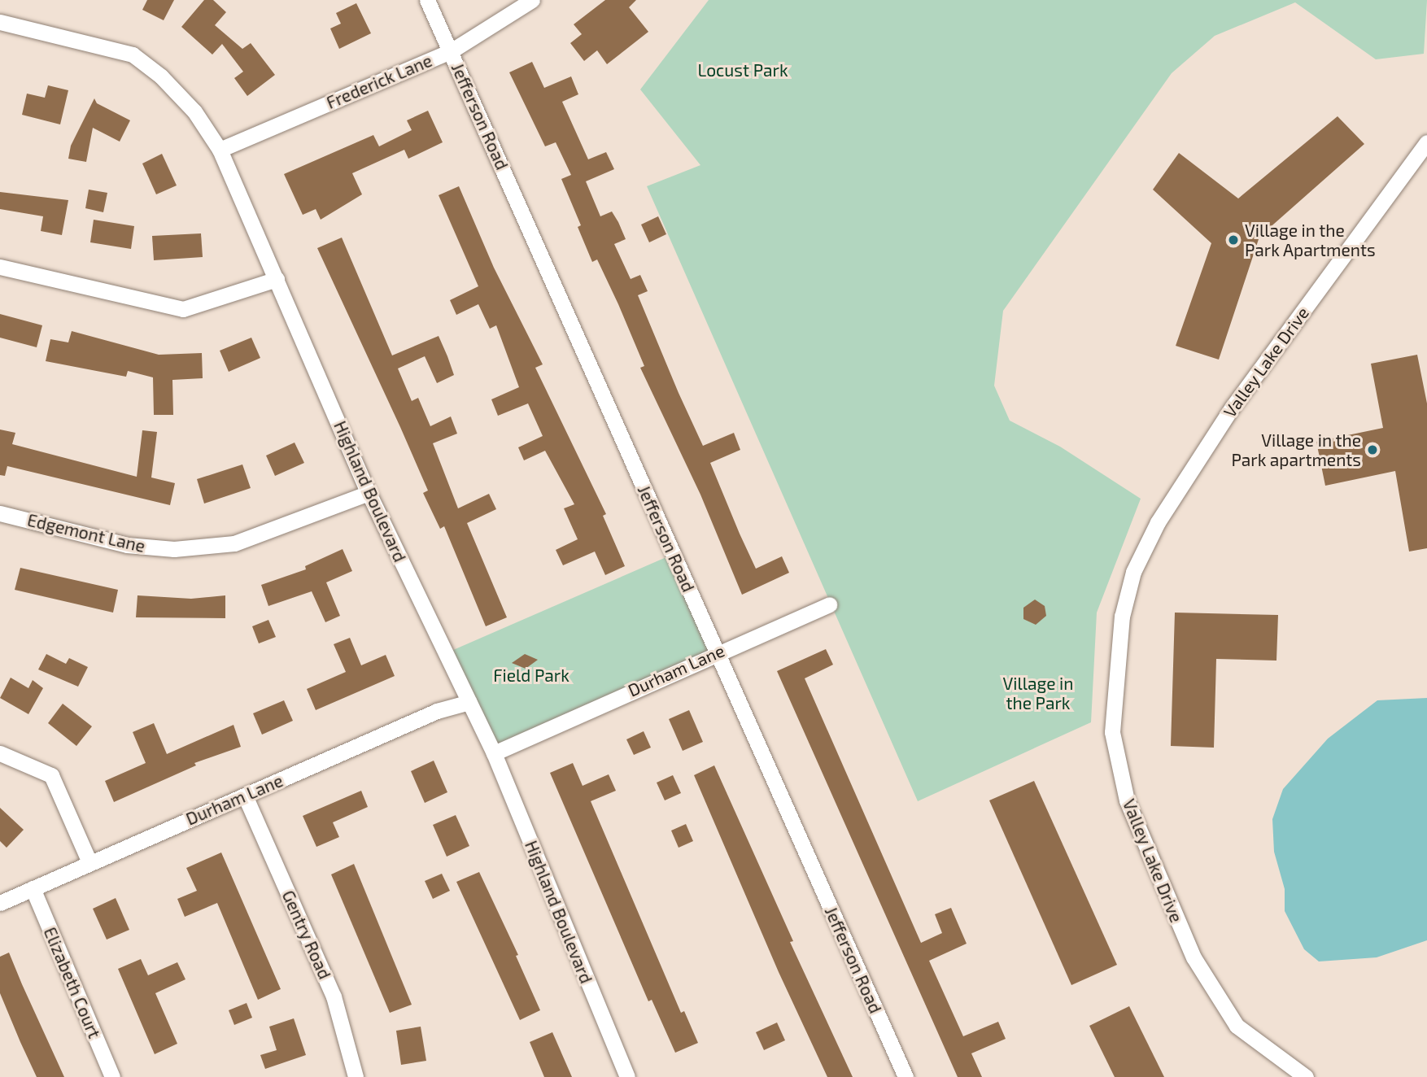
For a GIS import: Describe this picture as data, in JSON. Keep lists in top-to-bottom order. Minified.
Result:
{"streets":{"street":["Frederick Lane","Jefferson Road","Valley Lake Drive","Highland Boulevard","Edgemont Lane","Durham Lane","Gentry Road","Elizabeth Court"]},"crossings":[["Frederick Lane","Jefferson Road"],["Frederick Lane","Highland Boulevard"],["Jefferson Road","Durham Lane"],["Highland Boulevard","Edgemont Lane"],["Highland Boulevard","Durham Lane"],["Durham Lane","Gentry Road"],["Durham Lane","Elizabeth Court"]],"parks":["Locust Park","Field Park","Village in the Park"],"places":["Village in the Park Apartments","Village in the Park apartments"]}
